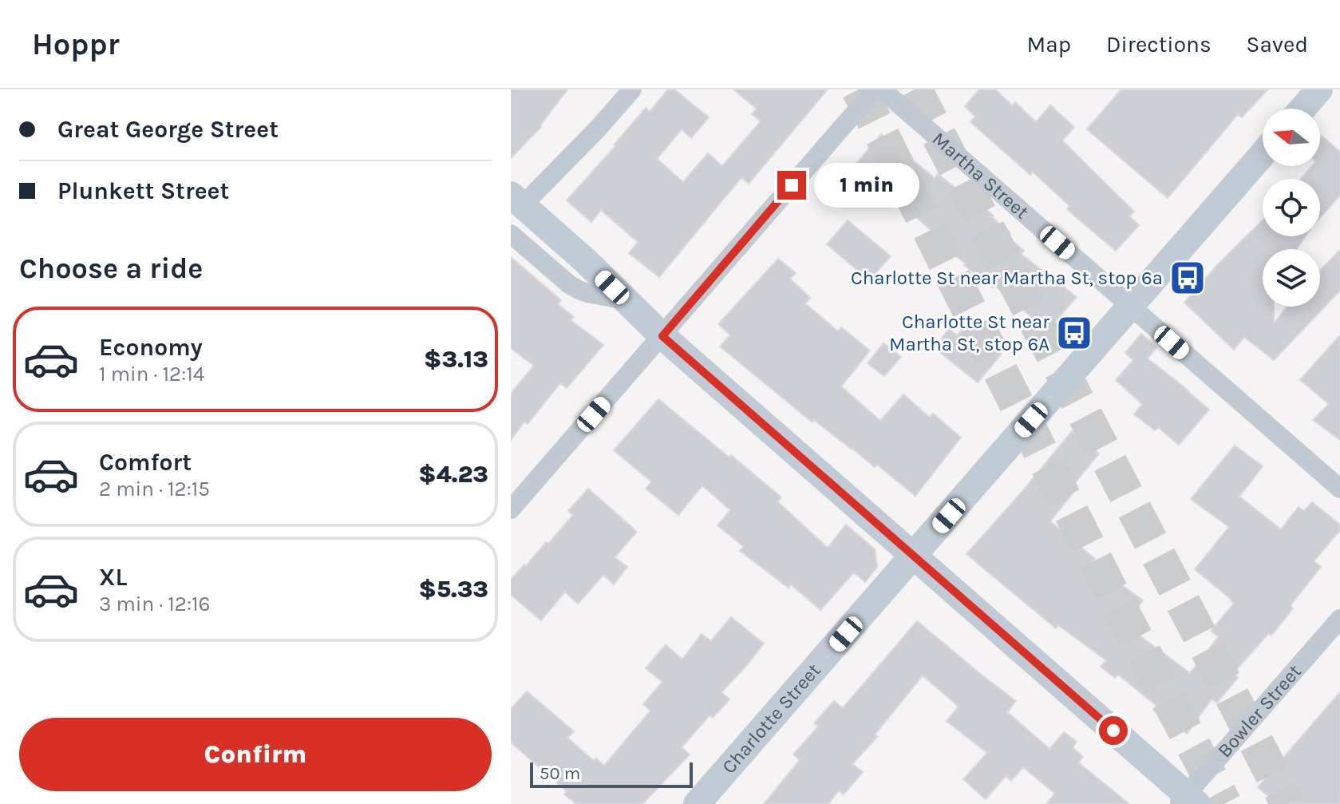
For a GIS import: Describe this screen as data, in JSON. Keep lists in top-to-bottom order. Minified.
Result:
{"streets":{"street":["Martha Street","Bowler Street","Charlotte Street"]},"crossings":[["Martha Street","Charlotte Street"]],"places":{"bus stop":["Charlotte St near Martha St, stop 6a","Charlotte St near Martha St, stop 6A"]},"scale_bar":"50 m","north":"left","page":{"header":"Hoppr","nav":["Map","Directions","Saved"],"banner":["Great George Street","Plunkett Street"],"bubble":"1 min","heading":"Choose a ride","list":[{"name":"Economy","note":"1 min · 12:14","value":"$3.13"},{"name":"Comfort","note":"2 min · 12:15","value":"$4.23"},{"name":"XL","note":"3 min · 12:16","value":"$5.33"}],"buttons":"Confirm","scale":"50 m"}}
